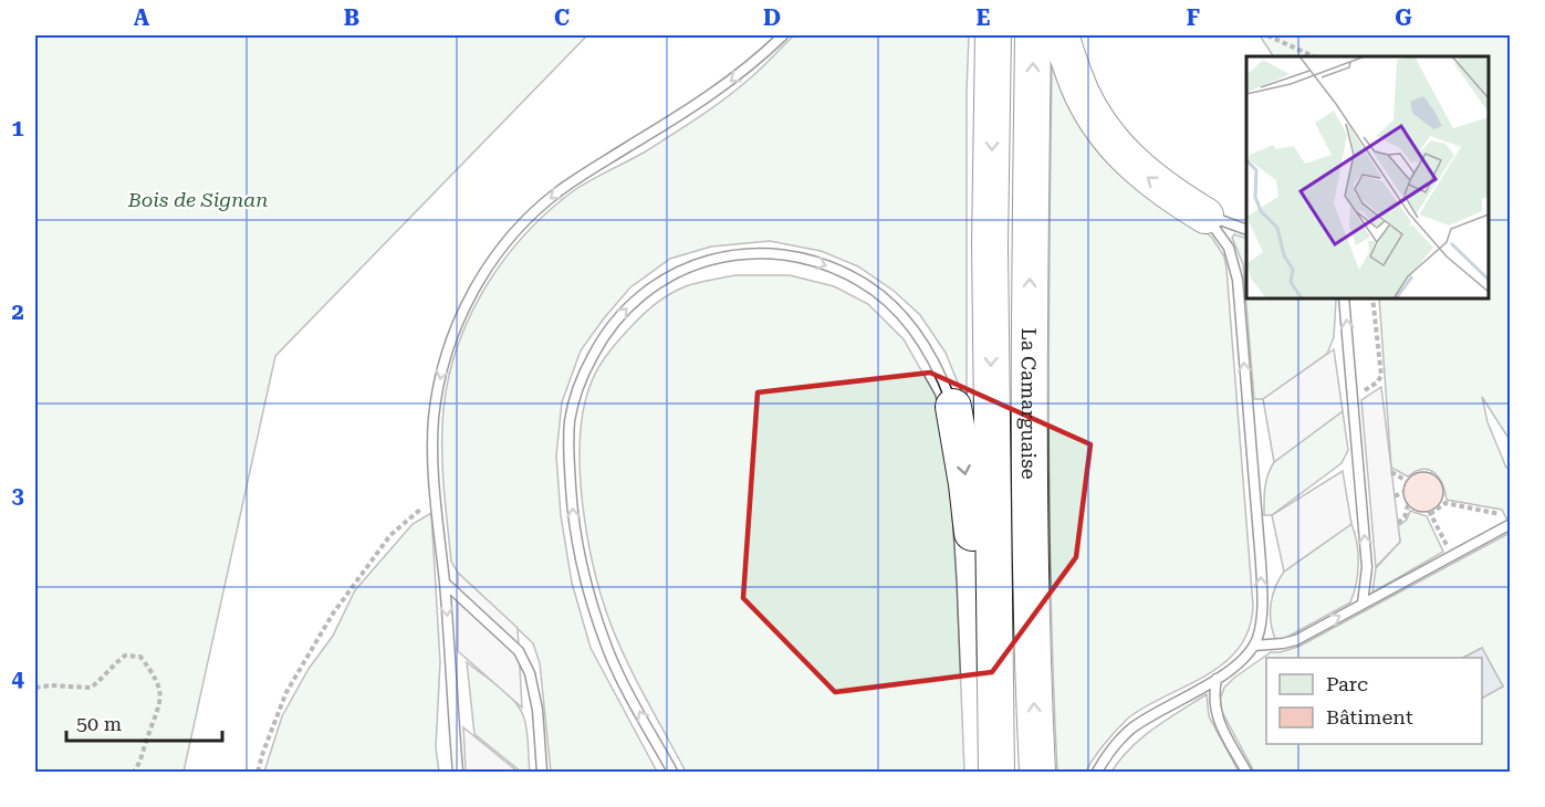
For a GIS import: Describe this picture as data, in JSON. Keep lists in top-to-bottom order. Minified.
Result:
{"streets":{"highway":["La Camarguaise"]},"parks":["Bois de Signan"],"legend":["Parc","Bâtiment"],"scale_bar":"50 m","grid":{"columns":["A","B","C","D","E","F","G"],"rows":["1","2","3","4"]}}
